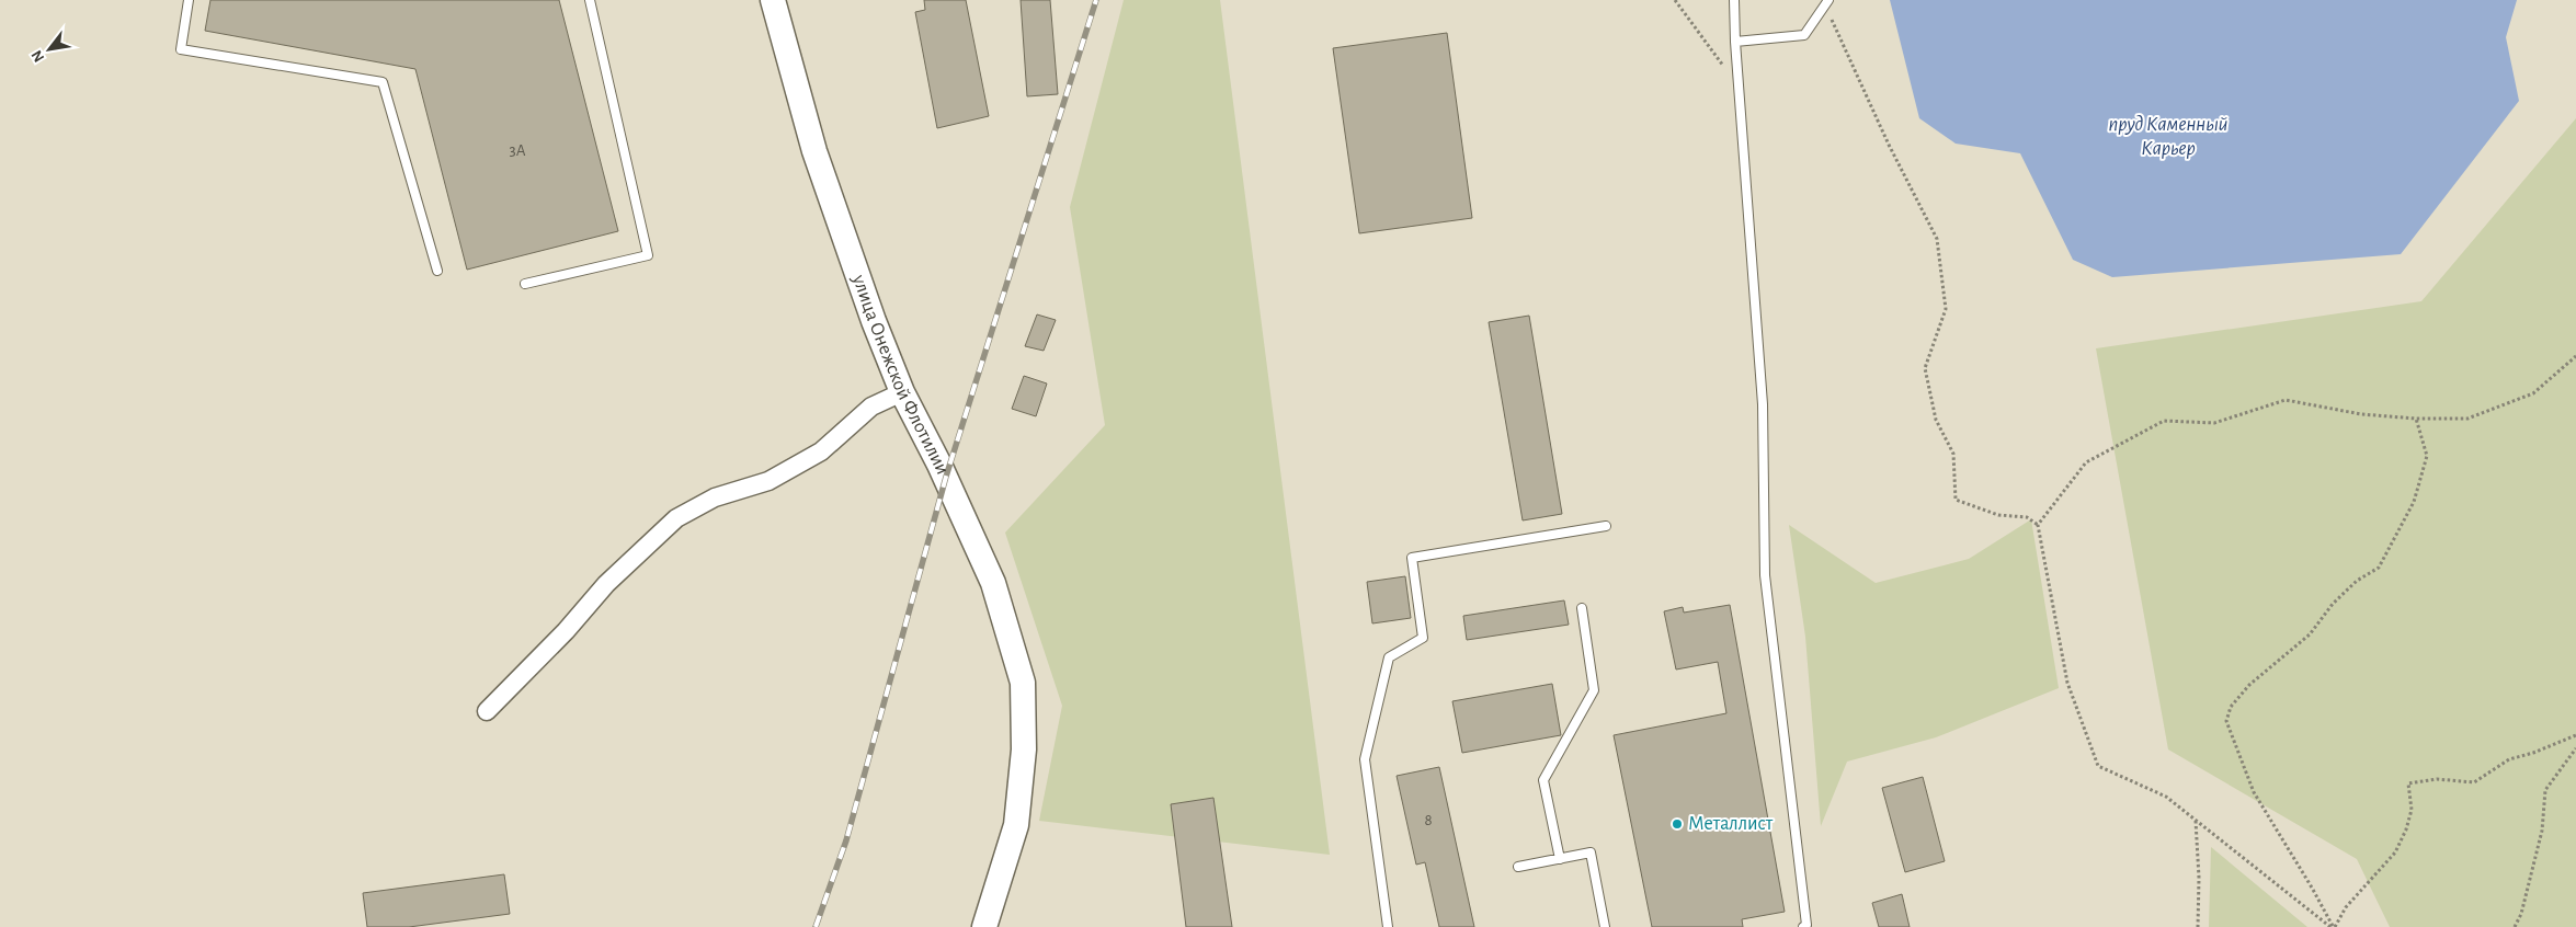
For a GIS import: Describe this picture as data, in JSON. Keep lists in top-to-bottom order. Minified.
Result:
{"streets":{"main road":["улица Онежской Флотилии"]},"water":["пруд Каменный Карьер"],"places":["Металлист"],"house_numbers":["3А","8"],"north":"bottom left"}
